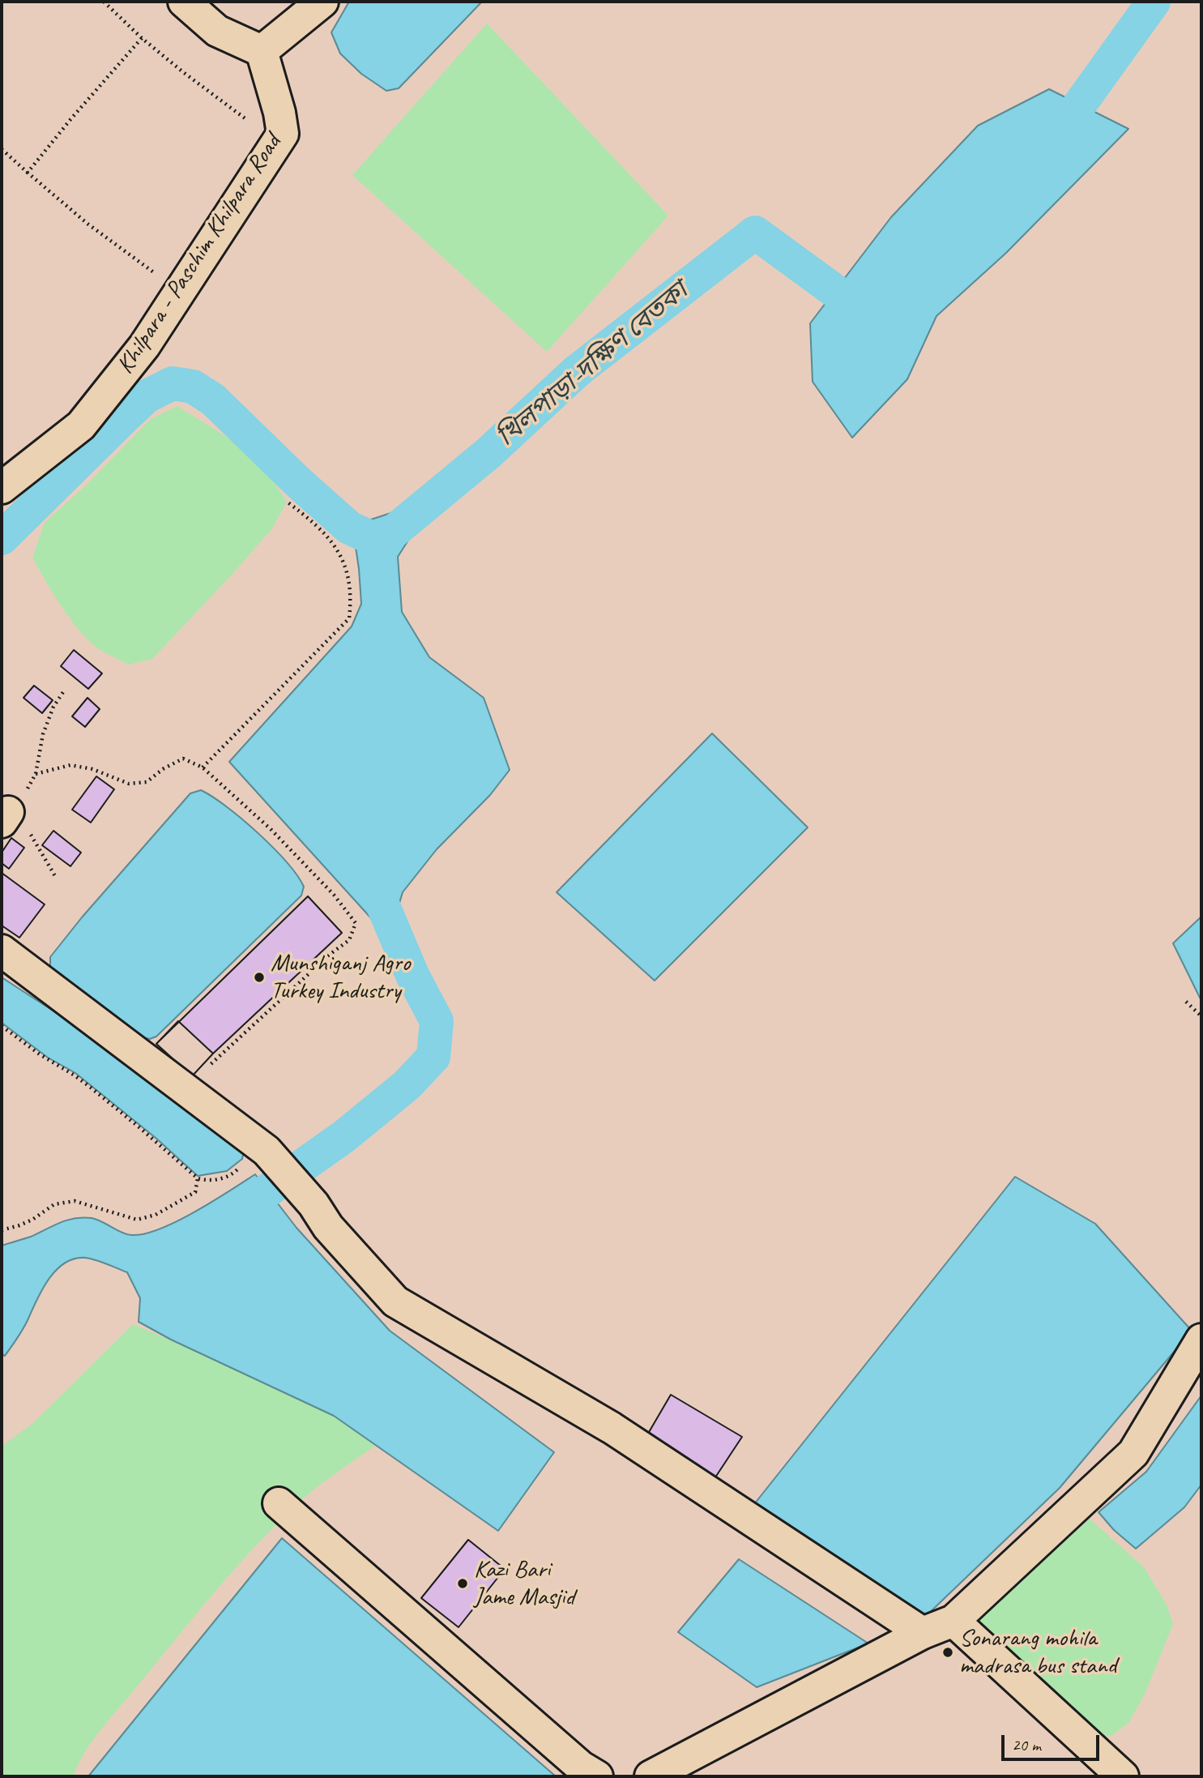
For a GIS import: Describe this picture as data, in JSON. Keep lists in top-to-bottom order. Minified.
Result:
{"streets":{"street":["Khilpara - Paschim Khilpara Road"]},"water":["খিলপাড়া-দক্ষিণ বেতকা"],"places":["Munshiganj Agro Turkey Industry","Kazi Bari Jame Masjid","Sonarang mohila madrasa bus stand"],"scale_bar":"20 m"}
